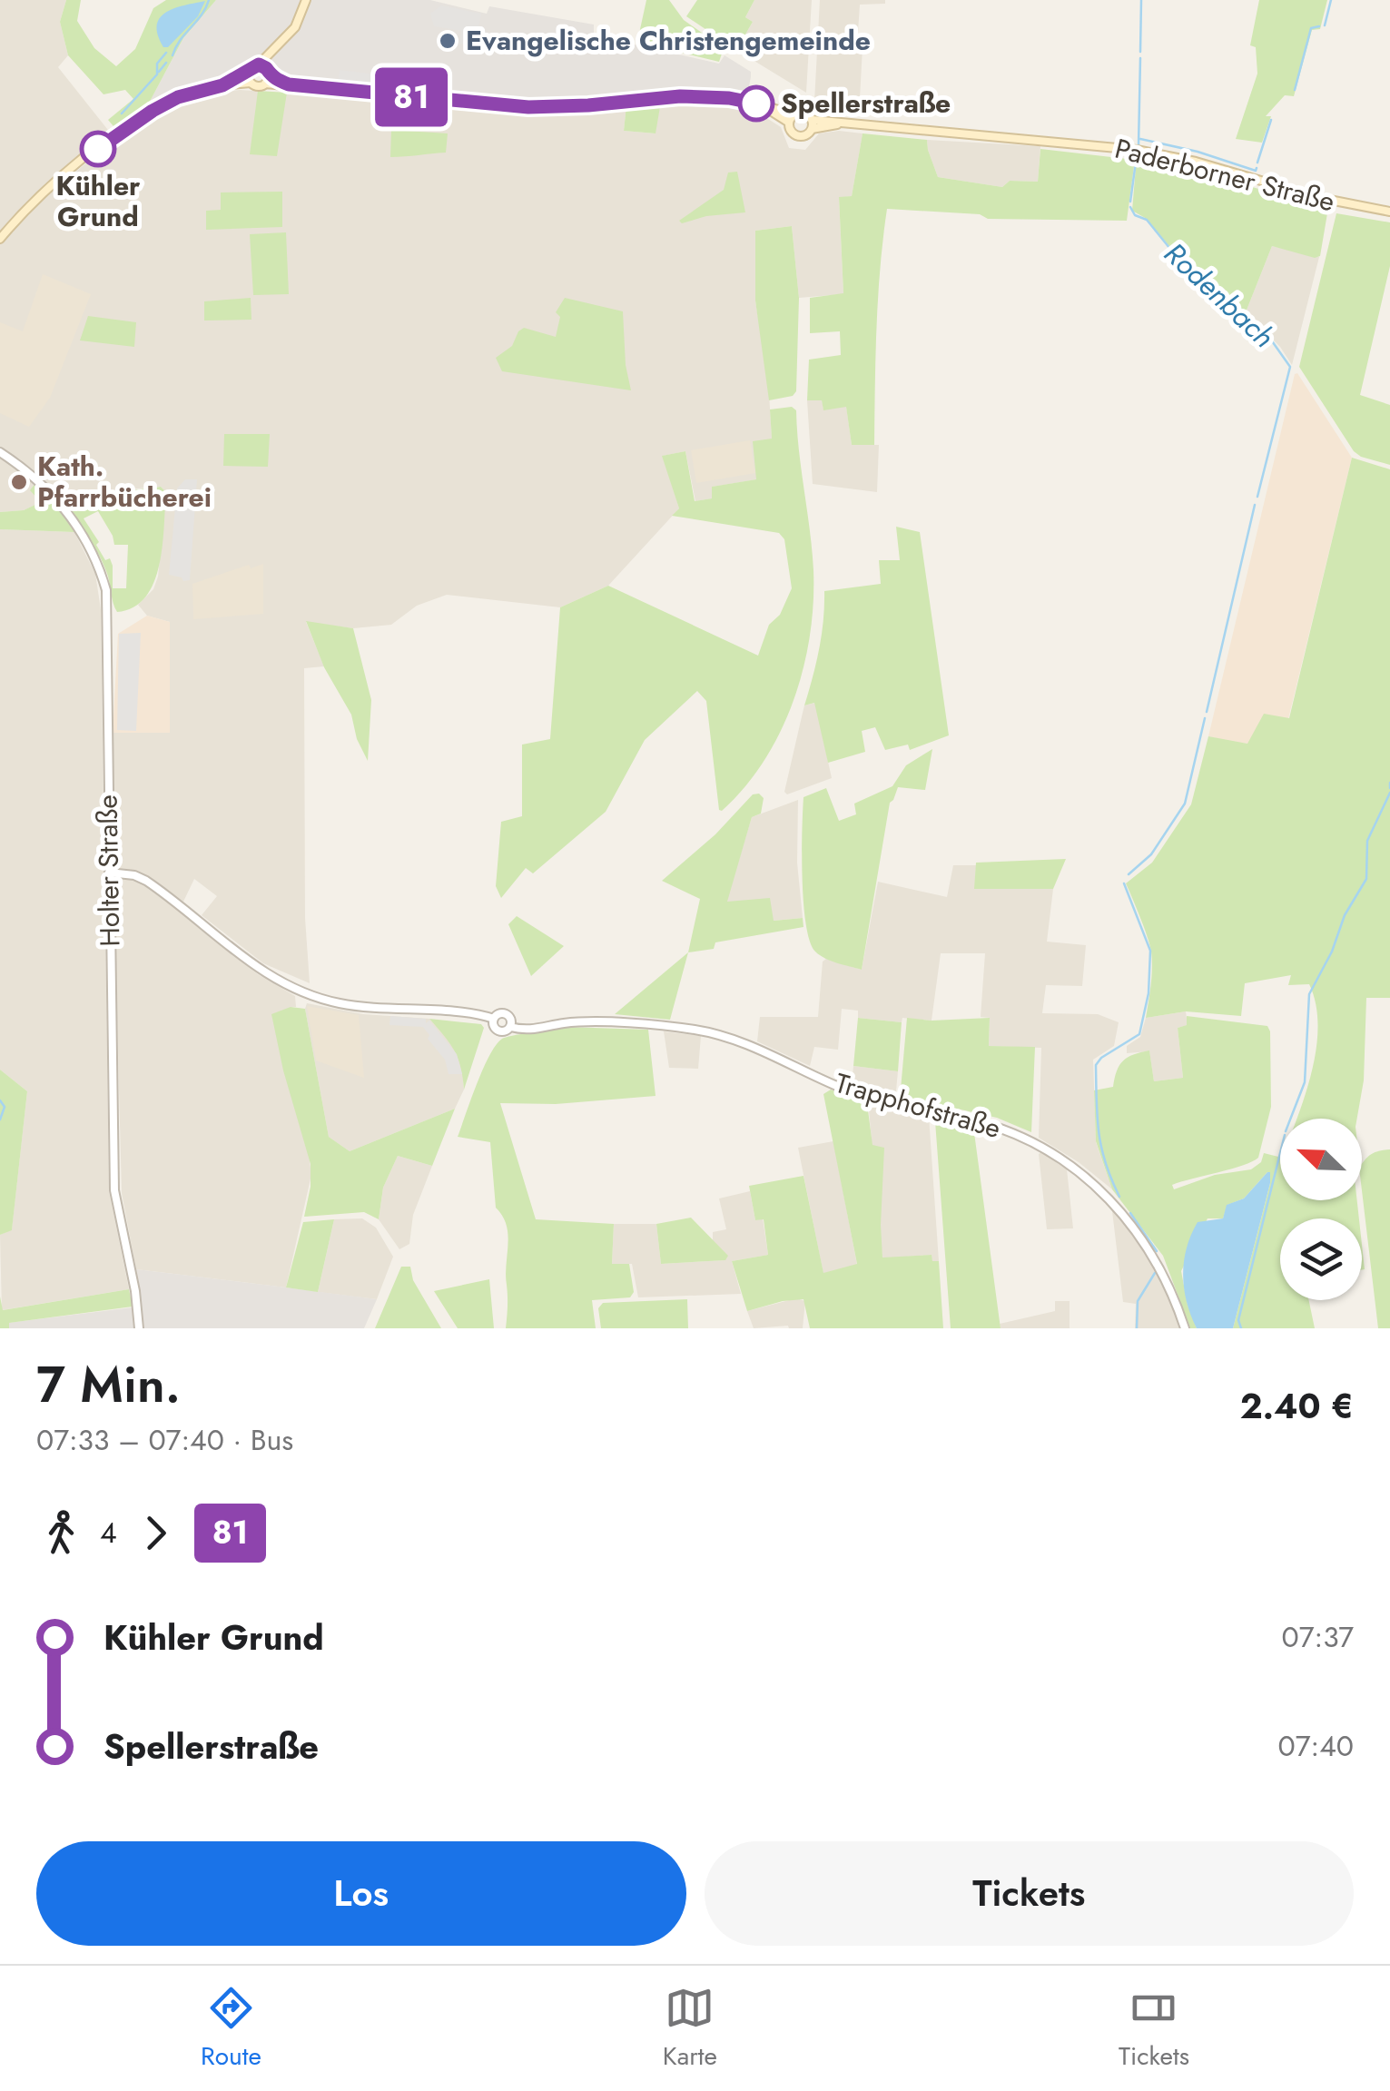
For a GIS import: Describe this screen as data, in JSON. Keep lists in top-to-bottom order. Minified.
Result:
{"streets":{"main road":["Paderborner Straße"],"street":["Holter Straße","Trapphofstraße"]},"water":["Rodenbach"],"places":["Evangelische Christengemeinde","Spellerstraße","Kühler Grund","Kath. Pfarrbücherei"],"lines":["bus line 81"],"north":"top left","page":{"on_map":"81","heading":["7 Min.","07:33 – 07:40 · Bus","2.40 €"],"legs":["4","81"],"list":[{"name":"Kühler Grund","value":"07:37"},{"name":"Spellerstraße","value":"07:40"}],"buttons":["Los","Tickets"],"tabs":["Route","Karte","Tickets"]}}
